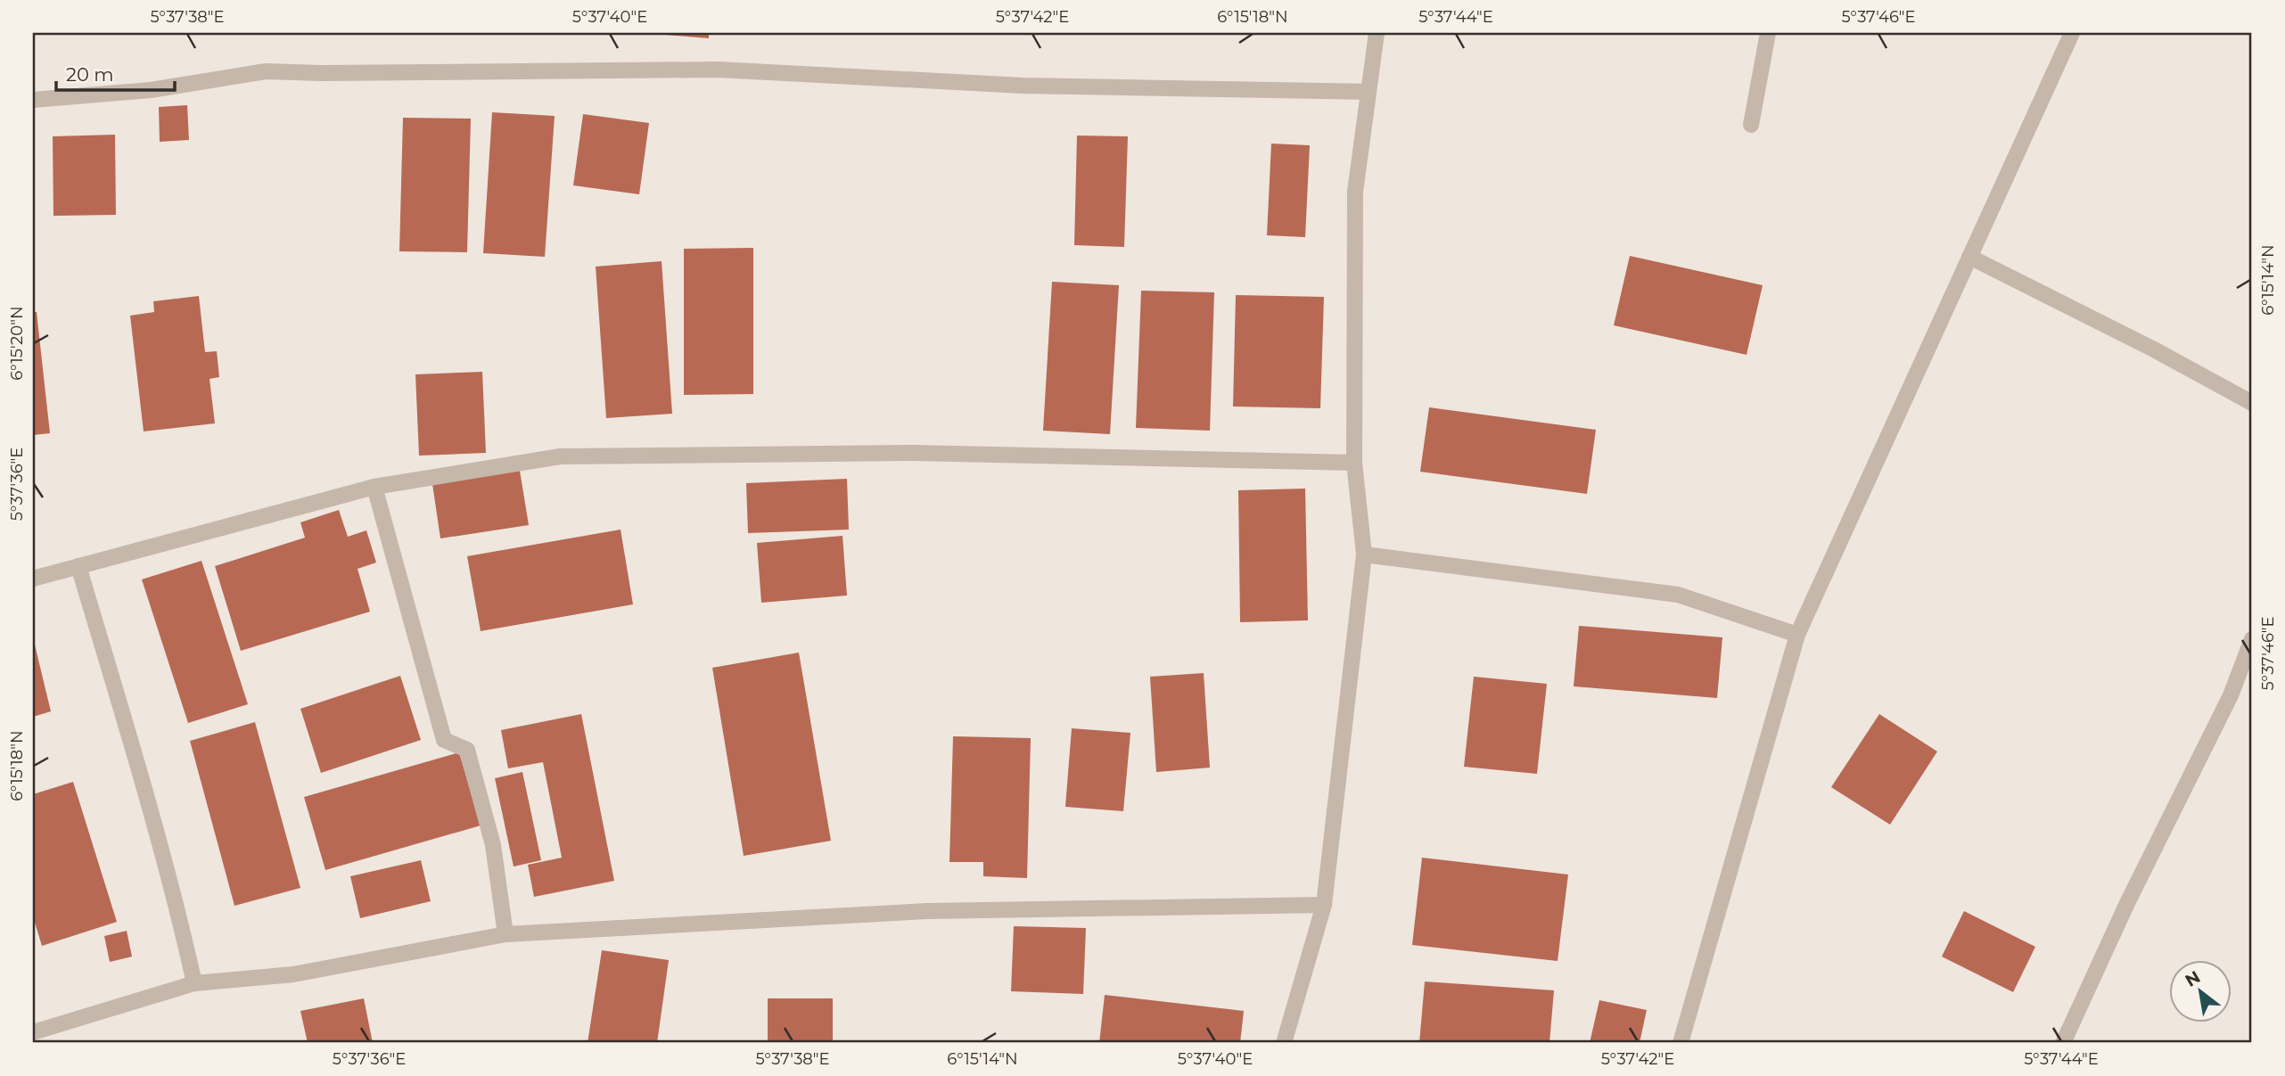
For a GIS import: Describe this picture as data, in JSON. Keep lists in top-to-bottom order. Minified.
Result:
{"scale_bar":"20 m","north":"top left","coordinates":["5°37'38\"E","5°37'40\"E","5°37'42\"E","6°15'18\"N","5°37'44\"E","5°37'46\"E","6°15'14\"N","6°15'20\"N","5°37'36\"E"]}
